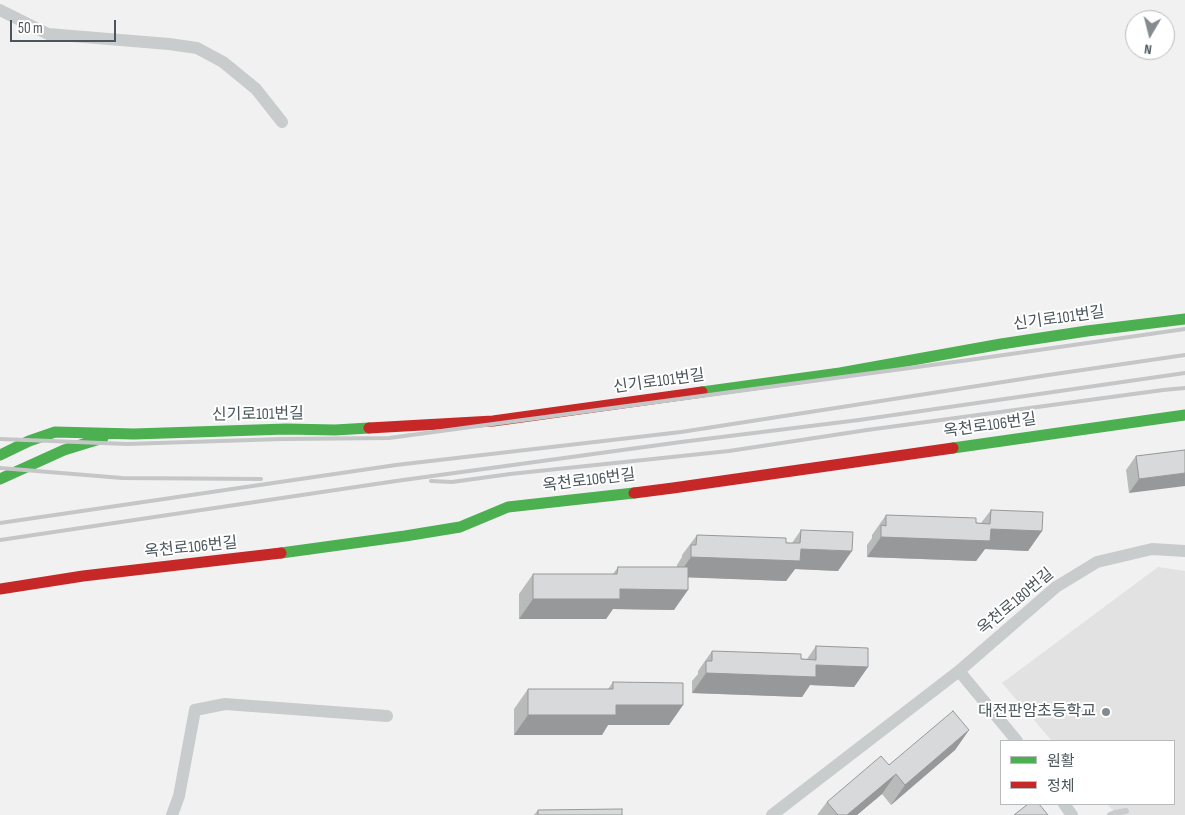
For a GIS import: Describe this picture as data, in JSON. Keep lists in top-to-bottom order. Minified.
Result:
{"streets":{"street":["신기로101번길","옥천로106번길","옥천로180번길"]},"places":["대전판암초등학교"],"legend":["원활","정체"],"scale_bar":"50 m","north":"bottom"}
